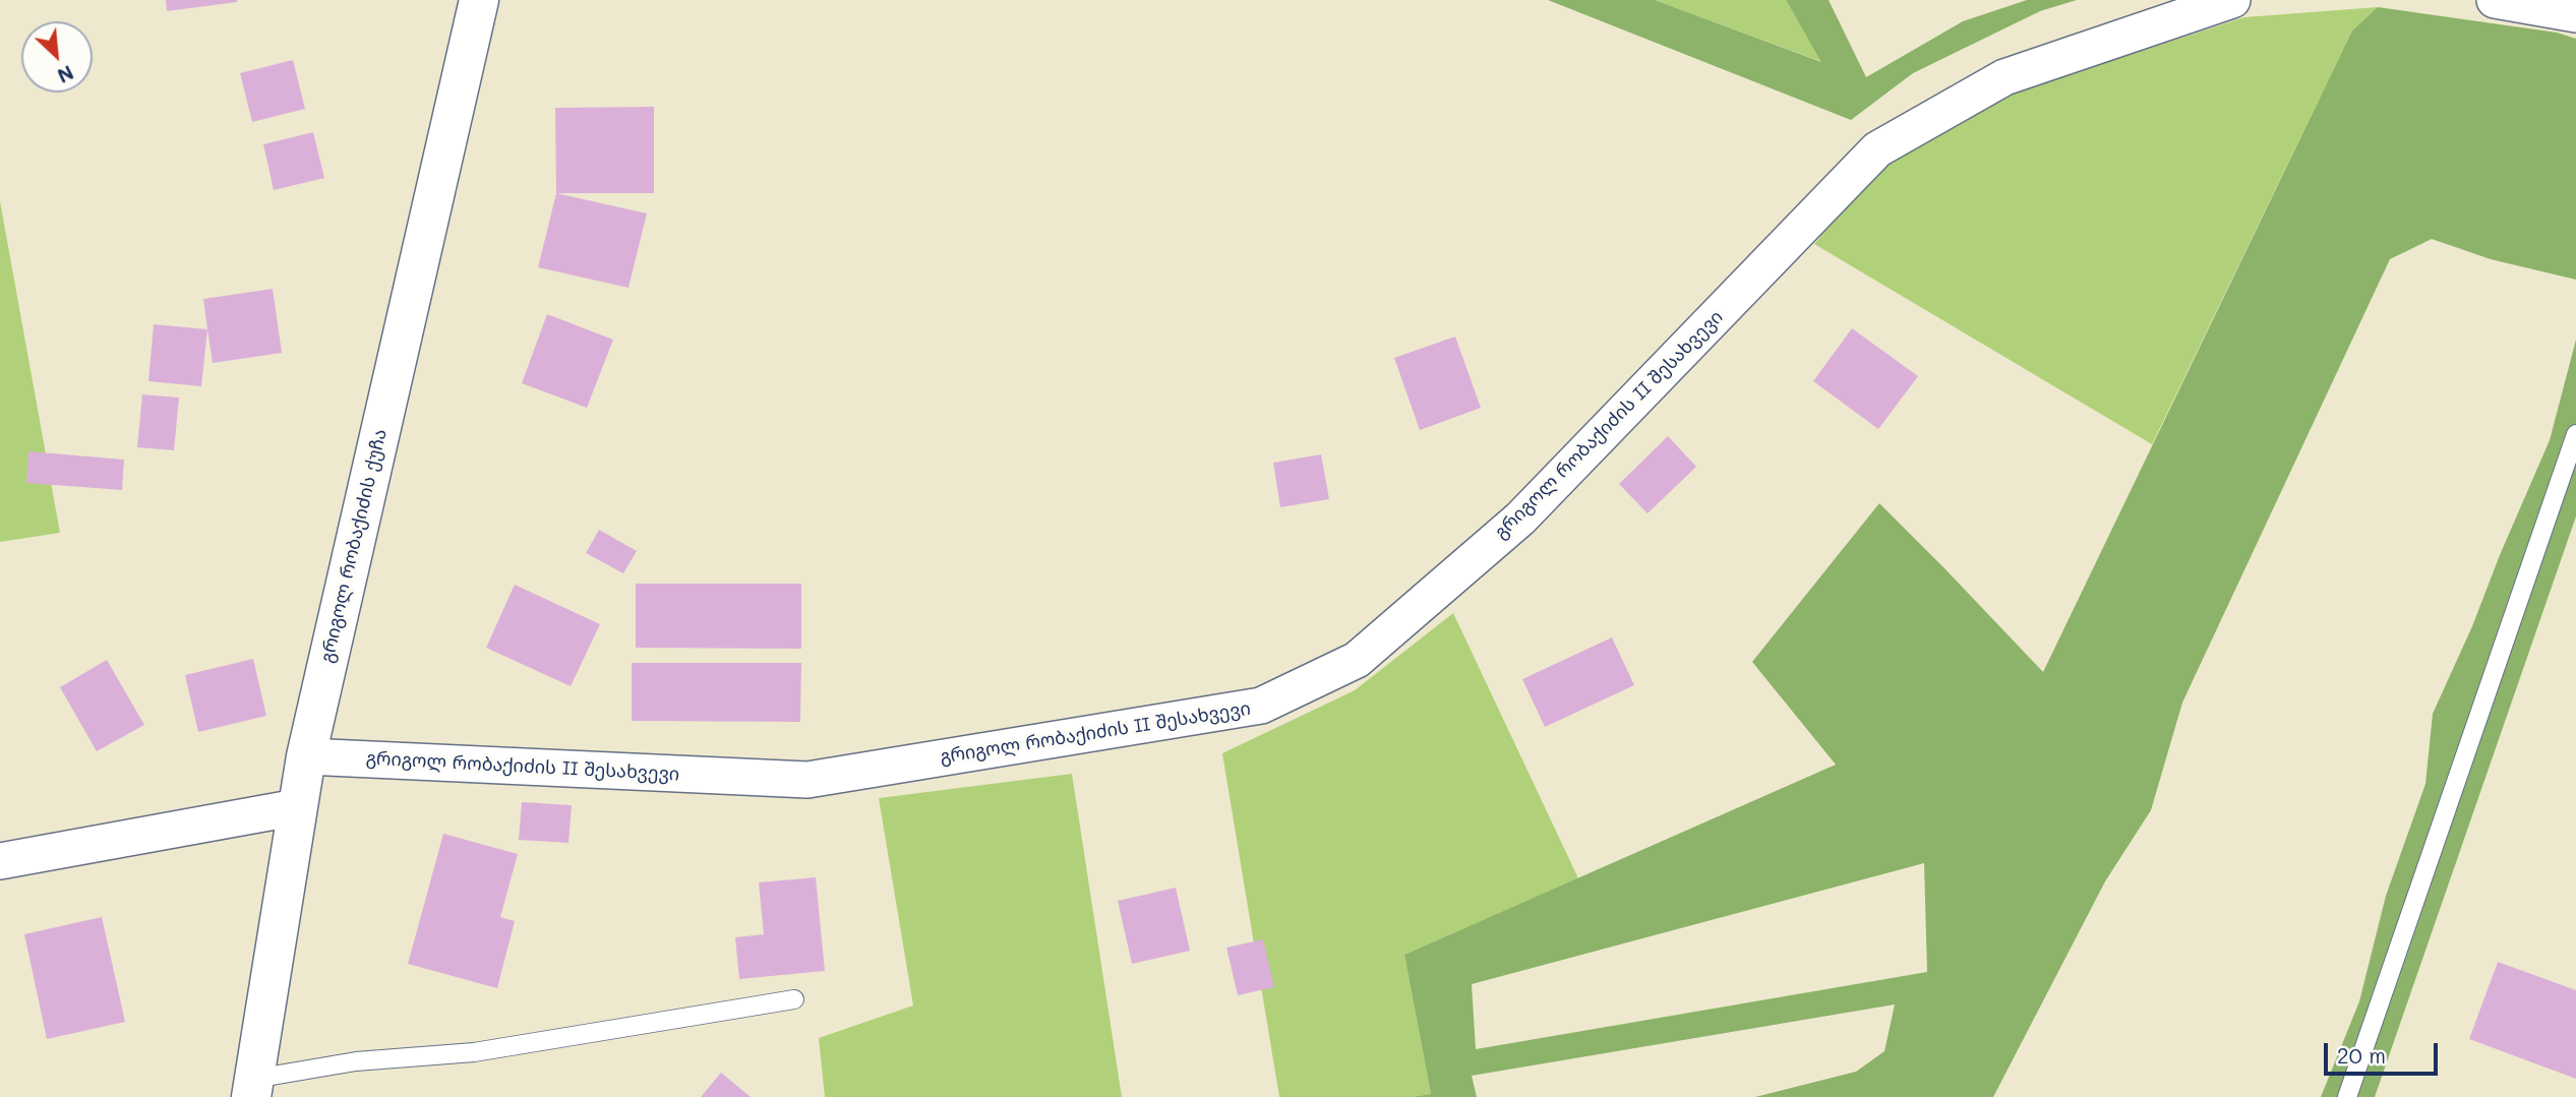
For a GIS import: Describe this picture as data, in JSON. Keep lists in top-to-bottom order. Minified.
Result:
{"streets":{"street":["გრიგოლ რობაქიძის II შესახვევი","გრიგოლ რობაქიძის ქუჩა"]},"crossings":[["გრიგოლ რობაქიძის II შესახვევი","გრიგოლ რობაქიძის ქუჩა"]],"scale_bar":"20 m","north":"bottom right"}
